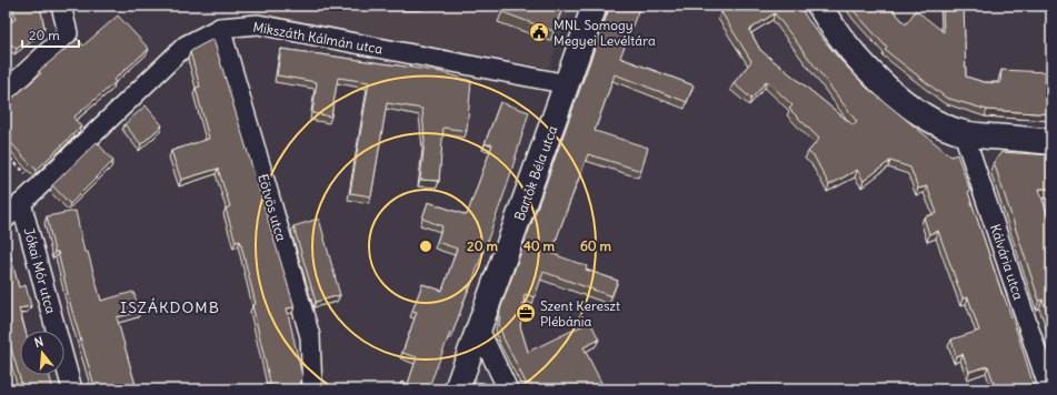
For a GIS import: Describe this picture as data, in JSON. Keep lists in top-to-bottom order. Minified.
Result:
{"streets":{"street":["Mikszáth Kálmán utca","Bartók Béla utca","Eötvös utca","Kálvária utca","Jókai Mór utca"]},"crossings":[["Mikszáth Kálmán utca","Bartók Béla utca"],["Mikszáth Kálmán utca","Eötvös utca"],["Mikszáth Kálmán utca","Jókai Mór utca"]],"districts":["ISZÁKDOMB"],"places":{"public building":["MNL Somogy Megyei Levéltára"],"office":["Szent Kereszt Plébánia"]},"scale_bar":"20 m","north":"top","rings":["20 m","40 m","60 m"]}
